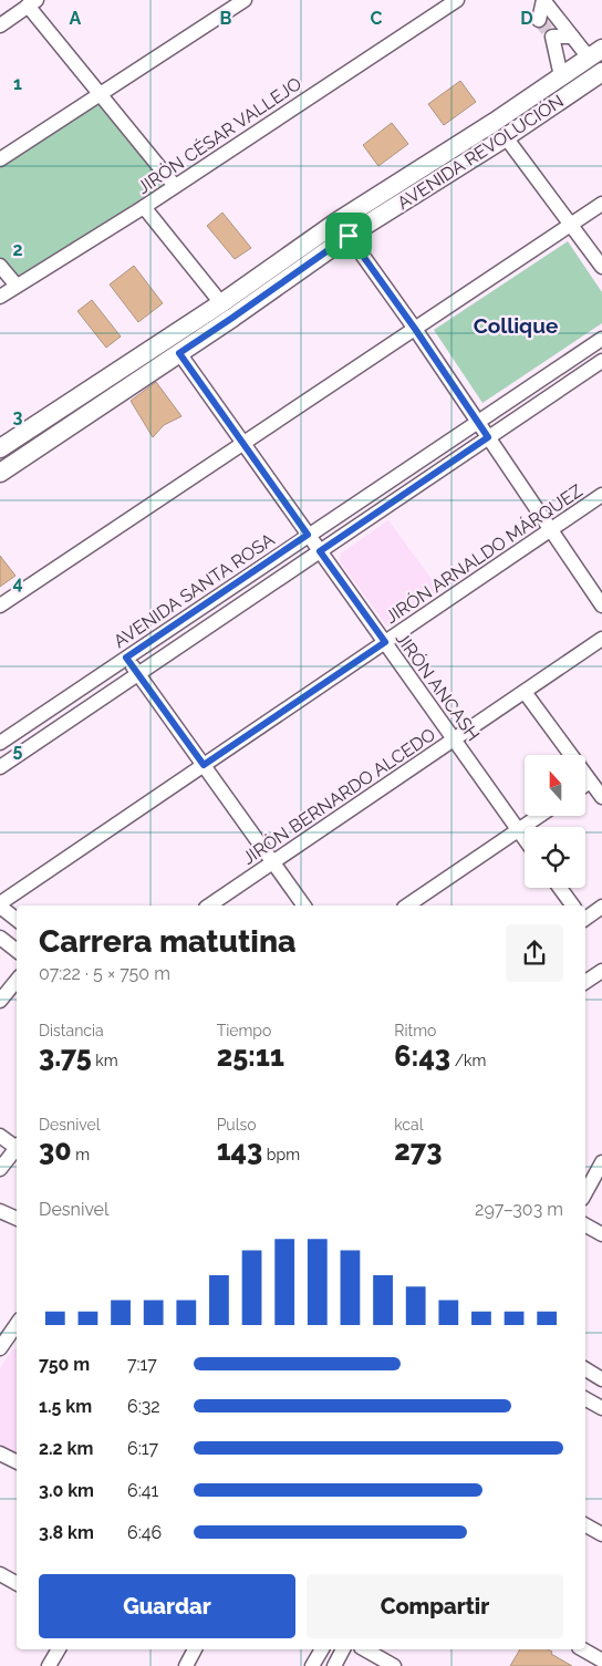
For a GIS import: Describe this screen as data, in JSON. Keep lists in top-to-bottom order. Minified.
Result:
{"streets":{"main road":["AVENIDA REVOLUCIÓN"],"street":["JIRÓN CÉSAR VALLEJO","JIRÓN ARNALDO MÁRQUEZ","AVENIDA SANTA ROSA","JIRÓN ANCASH","JIRÓN BERNARDO ALCEDO"]},"crossings":[["AVENIDA REVOLUCIÓN","JIRÓN ANCASH"],["JIRÓN ARNALDO MÁRQUEZ","JIRÓN ANCASH"],["AVENIDA SANTA ROSA","JIRÓN ANCASH"],["JIRÓN ANCASH","JIRÓN BERNARDO ALCEDO"]],"districts":["Collique"],"north":"top","page":{"heading":["Carrera matutina","07:22 · 5 × 750 m"],"stats":[["Distancia","3.75 km"],["Tiempo","25:11"],["Ritmo","6:43 /km"],["Desnivel","30 m"],["Pulso","143 bpm"],["kcal","273"]],"chart":["Desnivel","297–303 m"],"list":[{"name":"750 m","note":"7:17"},{"name":"1.5 km","note":"6:32"},{"name":"2.2 km","note":"6:17"},{"name":"3.0 km","note":"6:41"},{"name":"3.8 km","note":"6:46"}],"buttons":["Guardar","Compartir"]},"grid":{"columns":["A","B","C","D"],"rows":["1","2","3","4","5"]}}
